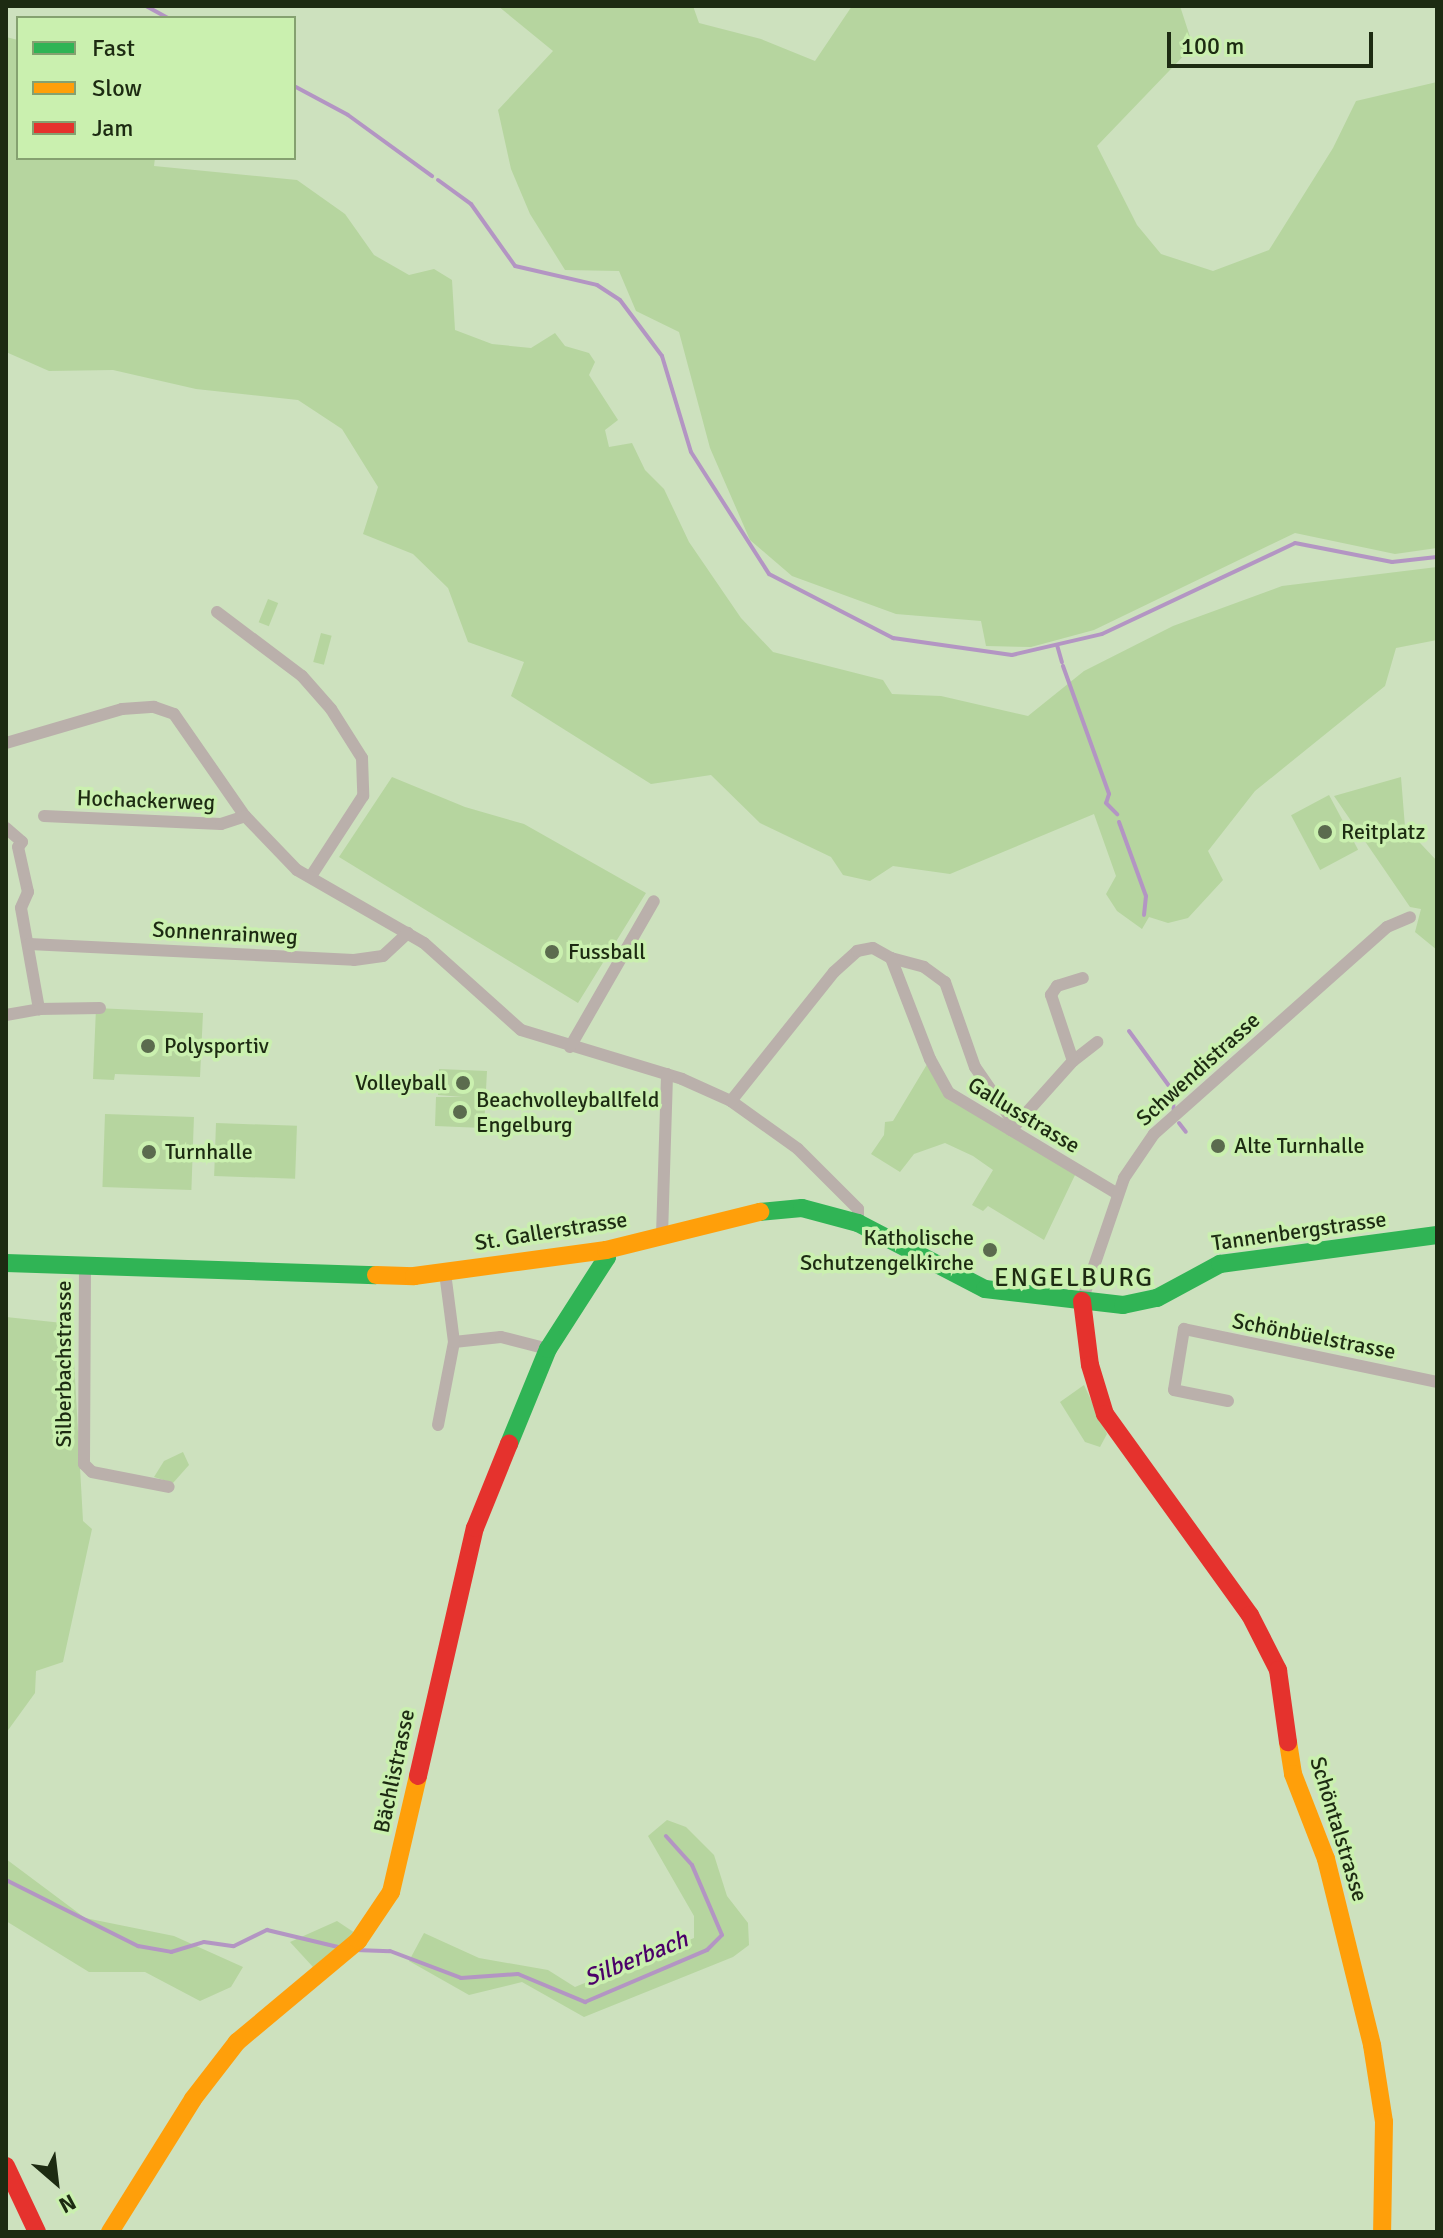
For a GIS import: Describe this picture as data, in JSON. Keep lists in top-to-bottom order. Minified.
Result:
{"streets":{"street":["Hochackerweg","Sonnenrainweg","Schwendistrasse","Gallusstrasse","St. Gallerstrasse","Tannenbergstrasse","Schönbüelstrasse","Silberbachstrasse","Bächlistrasse","Schöntalstrasse"]},"crossings":[["Schwendistrasse","Gallusstrasse"],["Schwendistrasse","St. Gallerstrasse"],["Schwendistrasse","Tannenbergstrasse"],["Schwendistrasse","Schöntalstrasse"],["St. Gallerstrasse","Tannenbergstrasse"],["St. Gallerstrasse","Silberbachstrasse"],["St. Gallerstrasse","Bächlistrasse"],["St. Gallerstrasse","Schöntalstrasse"],["Tannenbergstrasse","Schöntalstrasse"]],"districts":["ENGELBURG"],"water":["Silberbach"],"places":["Reitplatz","Fussball","Polysportiv","Volleyball","Beachvolleyballfeld Engelburg","Alte Turnhalle","Turnhalle","Katholische Schutzengelkirche"],"legend":["Fast","Slow","Jam"],"scale_bar":"100 m","north":"bottom right"}
